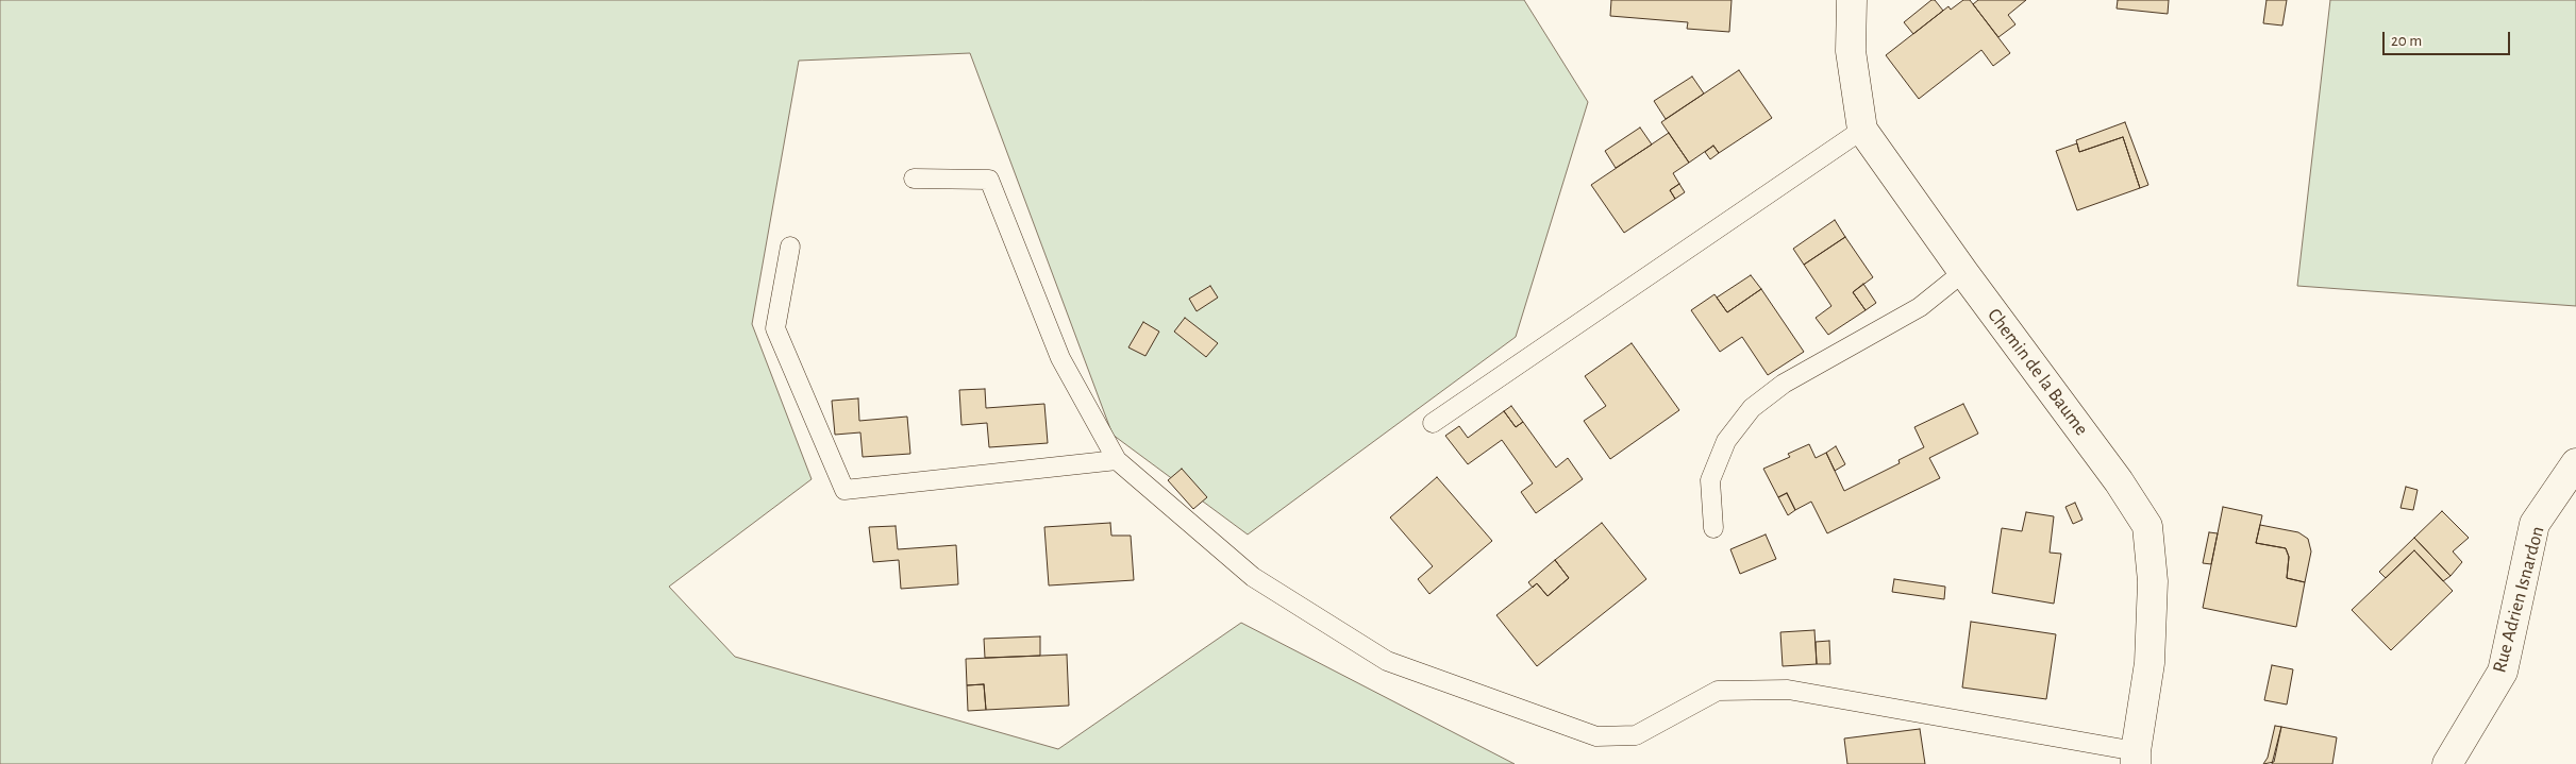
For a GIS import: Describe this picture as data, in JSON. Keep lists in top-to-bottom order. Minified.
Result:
{"streets":{"street":["Chemin de la Baume","Rue Adrien Isnardon"]},"scale_bar":"20 m"}
